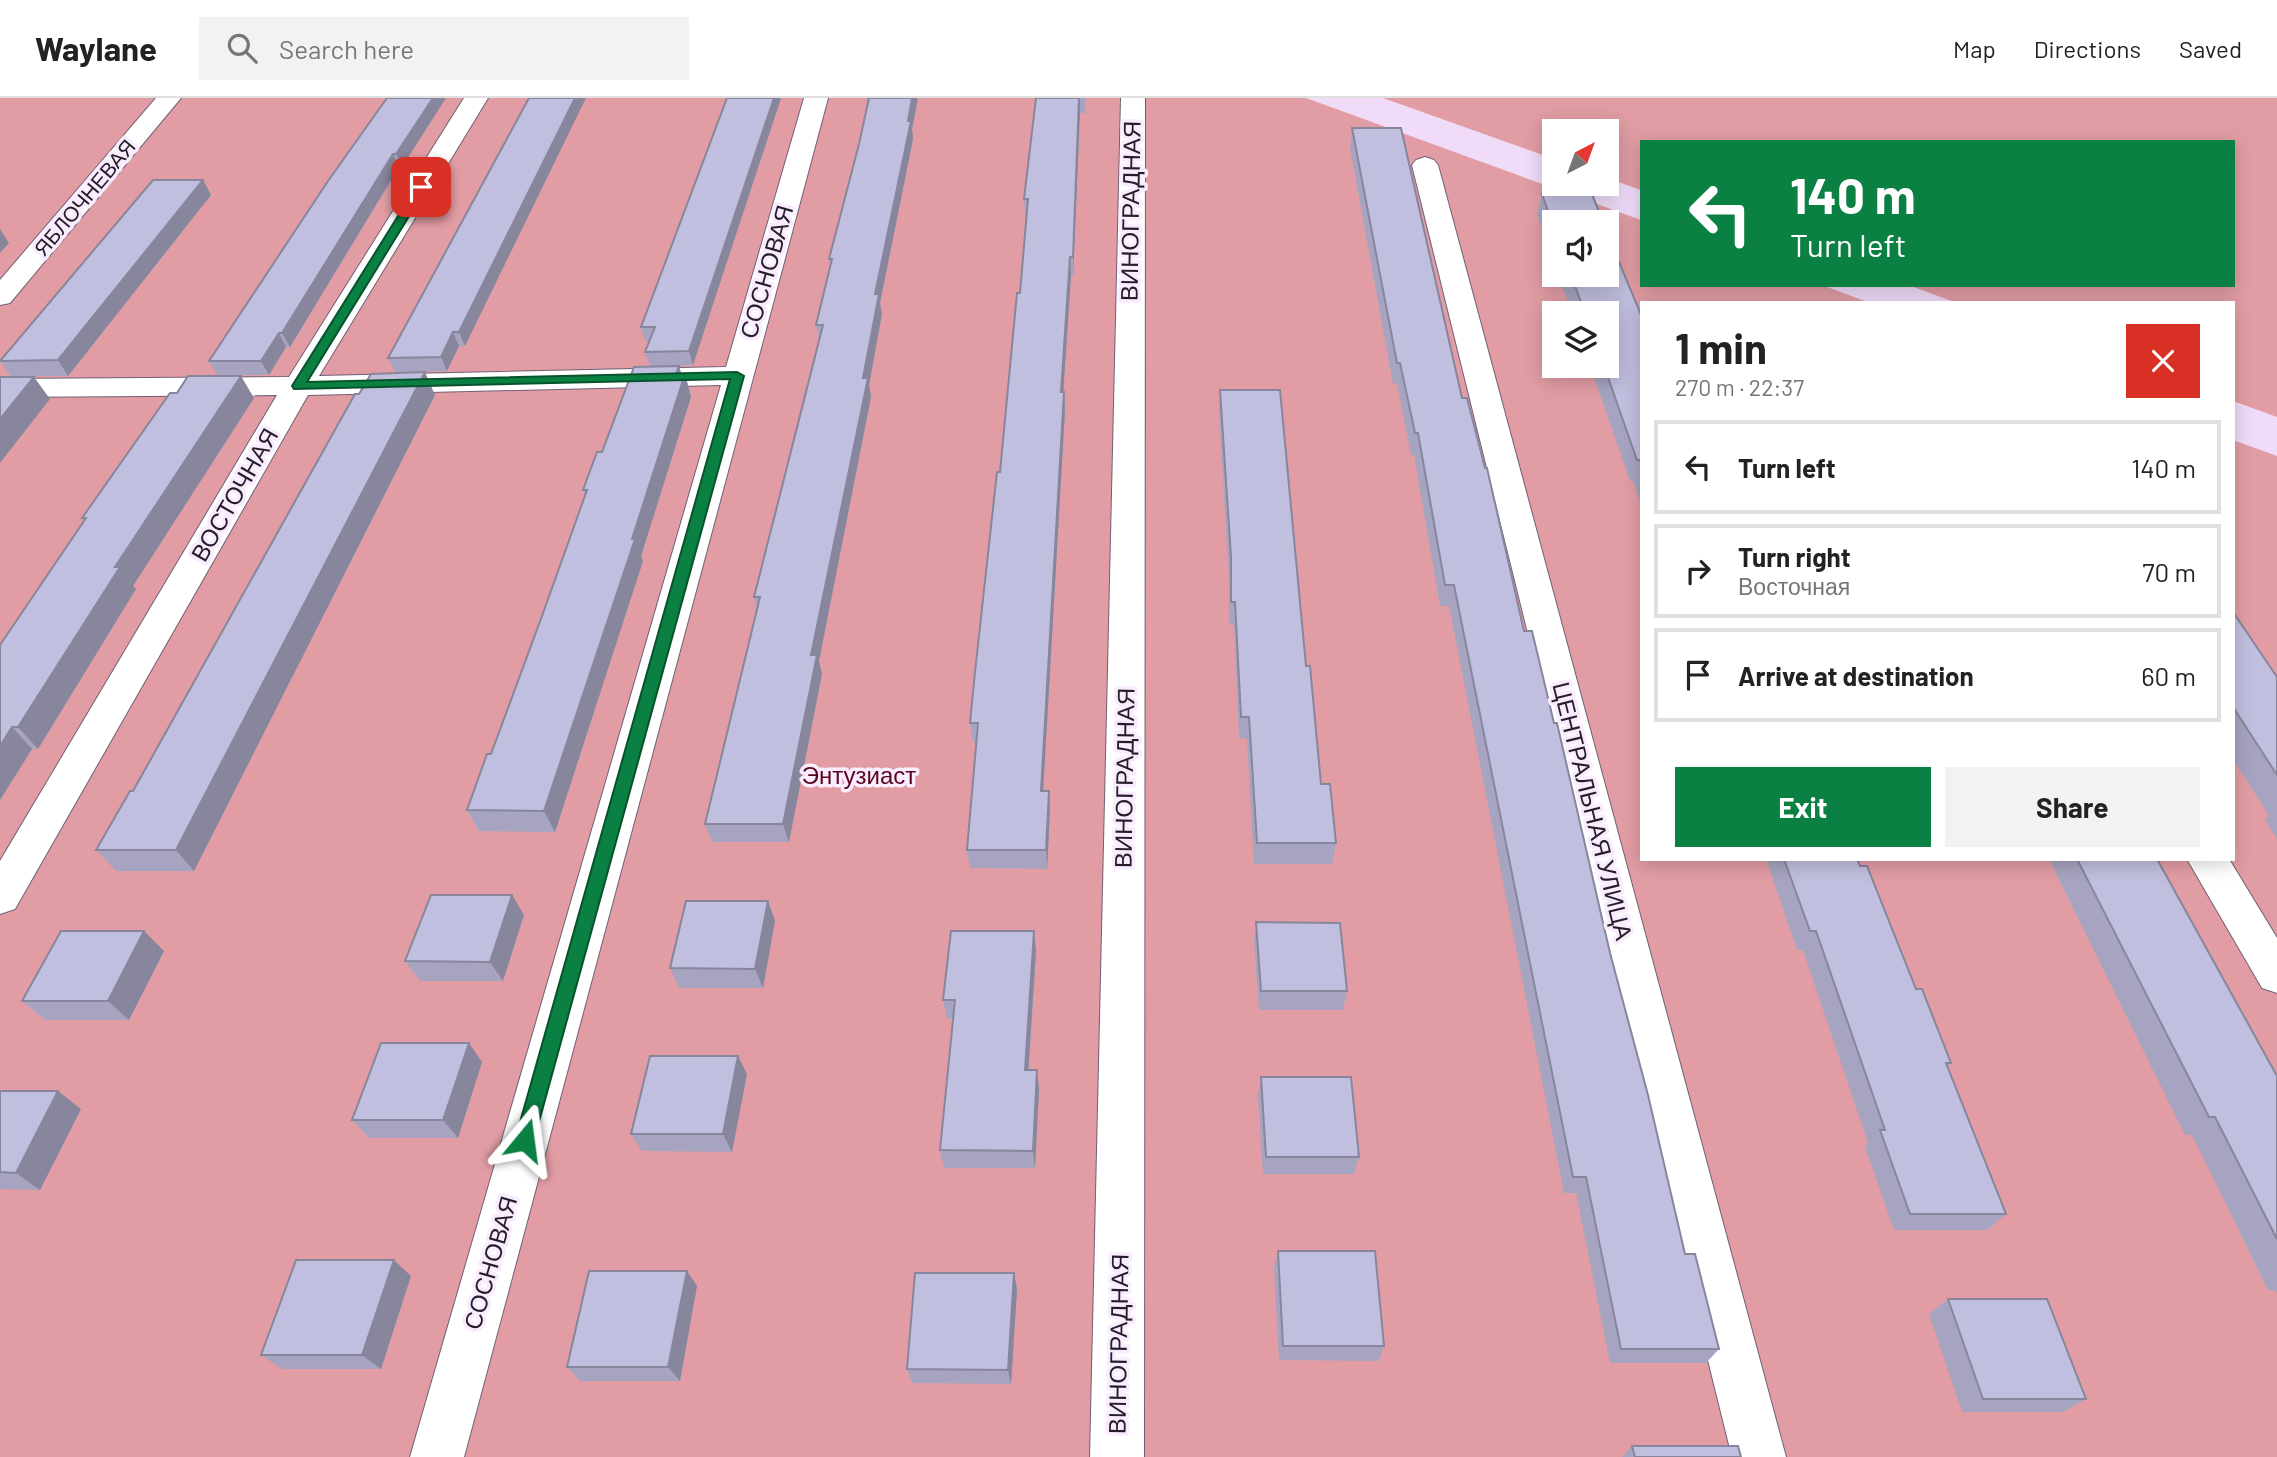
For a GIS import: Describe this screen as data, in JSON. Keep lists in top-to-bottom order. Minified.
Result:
{"streets":{"street":["ЯБЛОЧНЕВАЯ","ВИНОГРАДНАЯ","СОСНОВАЯ","ВОСТОЧНАЯ","ЦЕНТРАЛЬНАЯ УЛИЦА"]},"parks":["Энтузиаст"],"north":"top right","page":{"header":"Waylane","search":"Search here","nav":["Map","Directions","Saved"],"turn":["140 m","Turn left"],"heading":["1 min","270 m · 22:37"],"list":[{"name":"Turn left","value":"140 m"},{"name":"Turn right","note":"Восточная","value":"70 m"},{"name":"Arrive at destination","value":"60 m"}],"buttons":["Exit","Share"]}}
